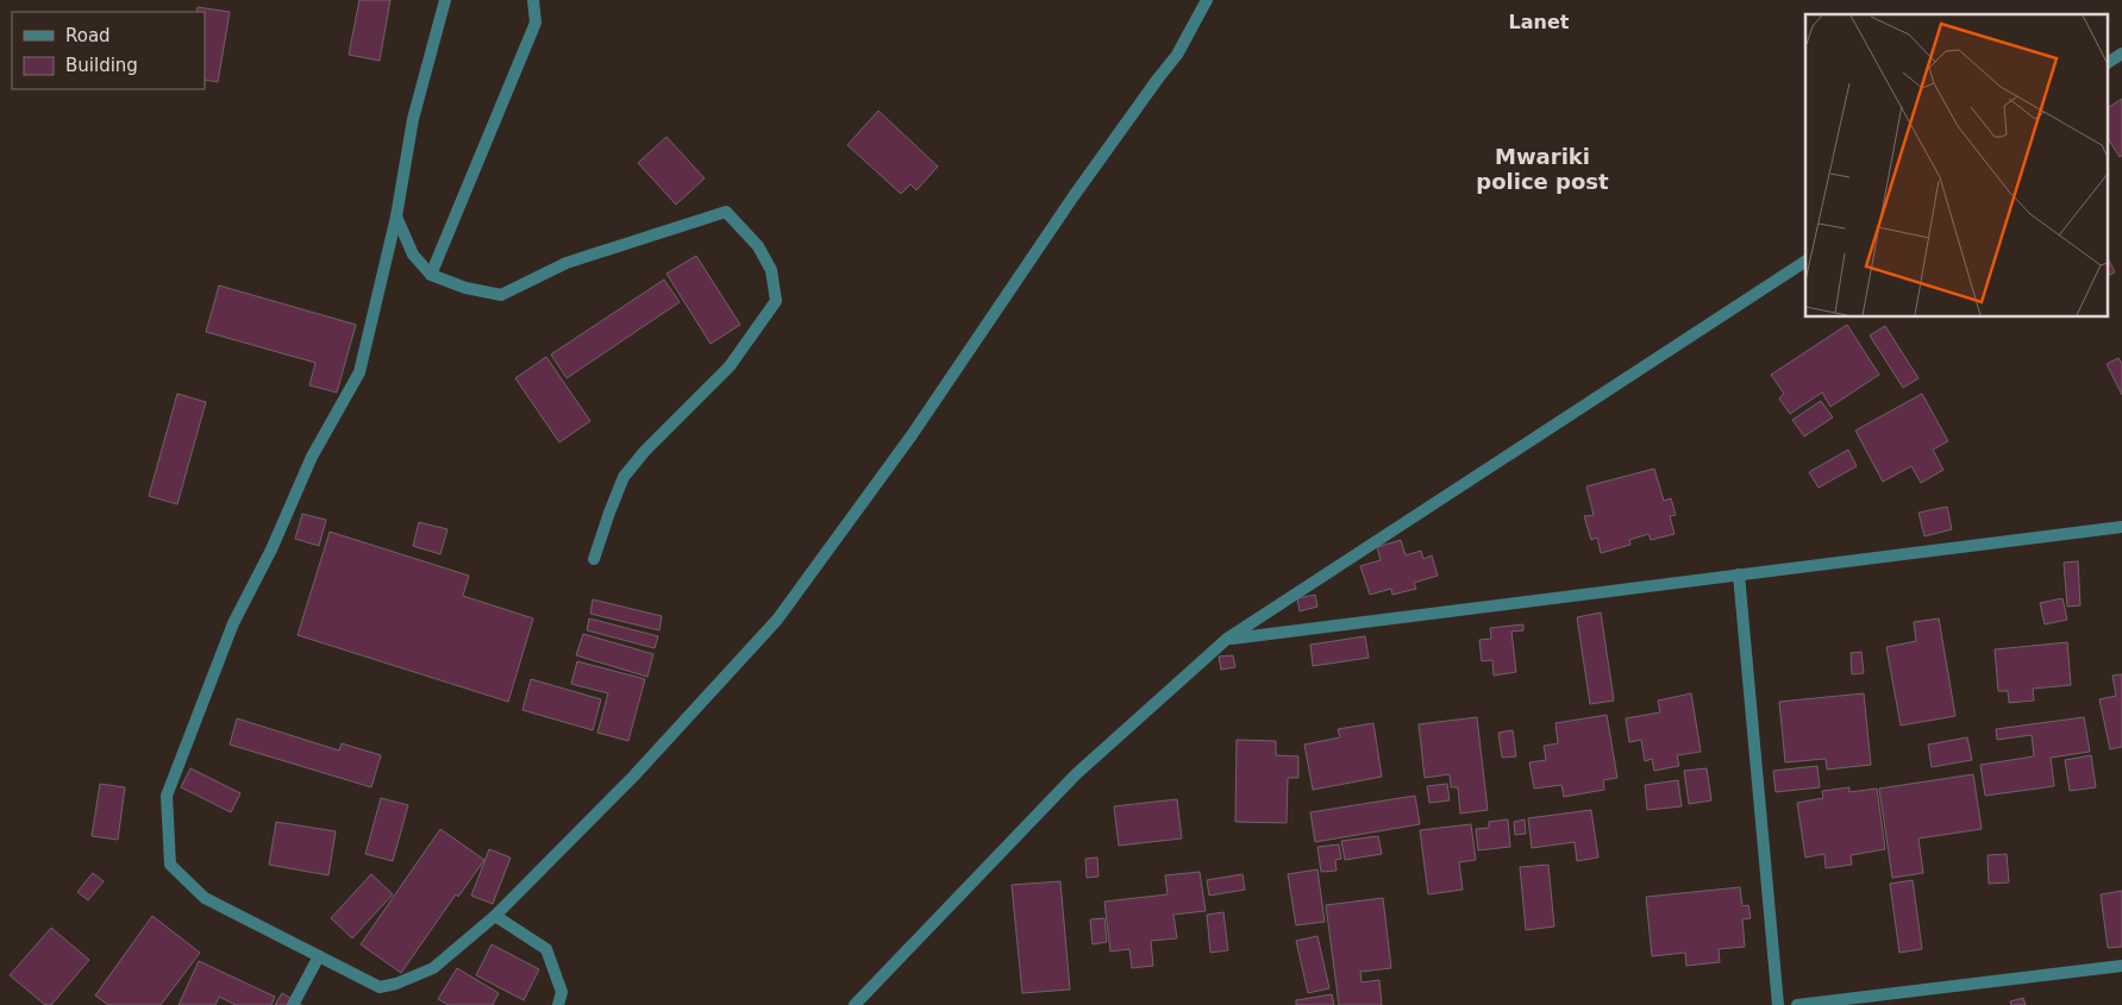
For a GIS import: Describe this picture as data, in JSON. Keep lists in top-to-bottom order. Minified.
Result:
{"districts":["Lanet","Mwariki police post"],"legend":["Road","Building"]}
